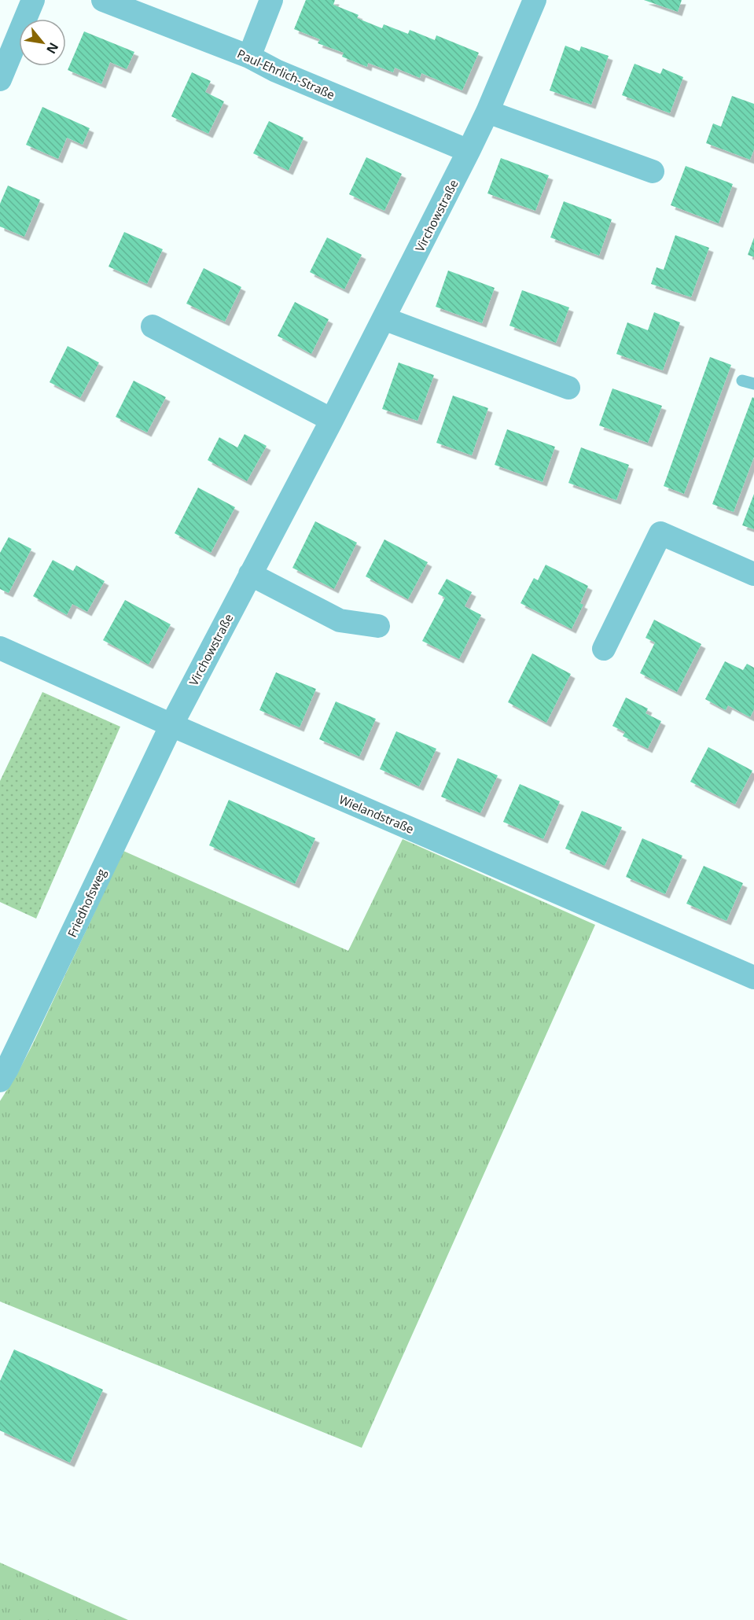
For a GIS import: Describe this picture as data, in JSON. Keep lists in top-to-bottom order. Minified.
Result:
{"streets":{"street":["Paul-Ehrlich-Straße","Virchowstraße","Wielandstraße","Friedhofsweg"]},"crossings":[["Paul-Ehrlich-Straße","Virchowstraße"],["Virchowstraße","Wielandstraße"],["Virchowstraße","Friedhofsweg"],["Wielandstraße","Friedhofsweg"]],"north":"bottom right"}
